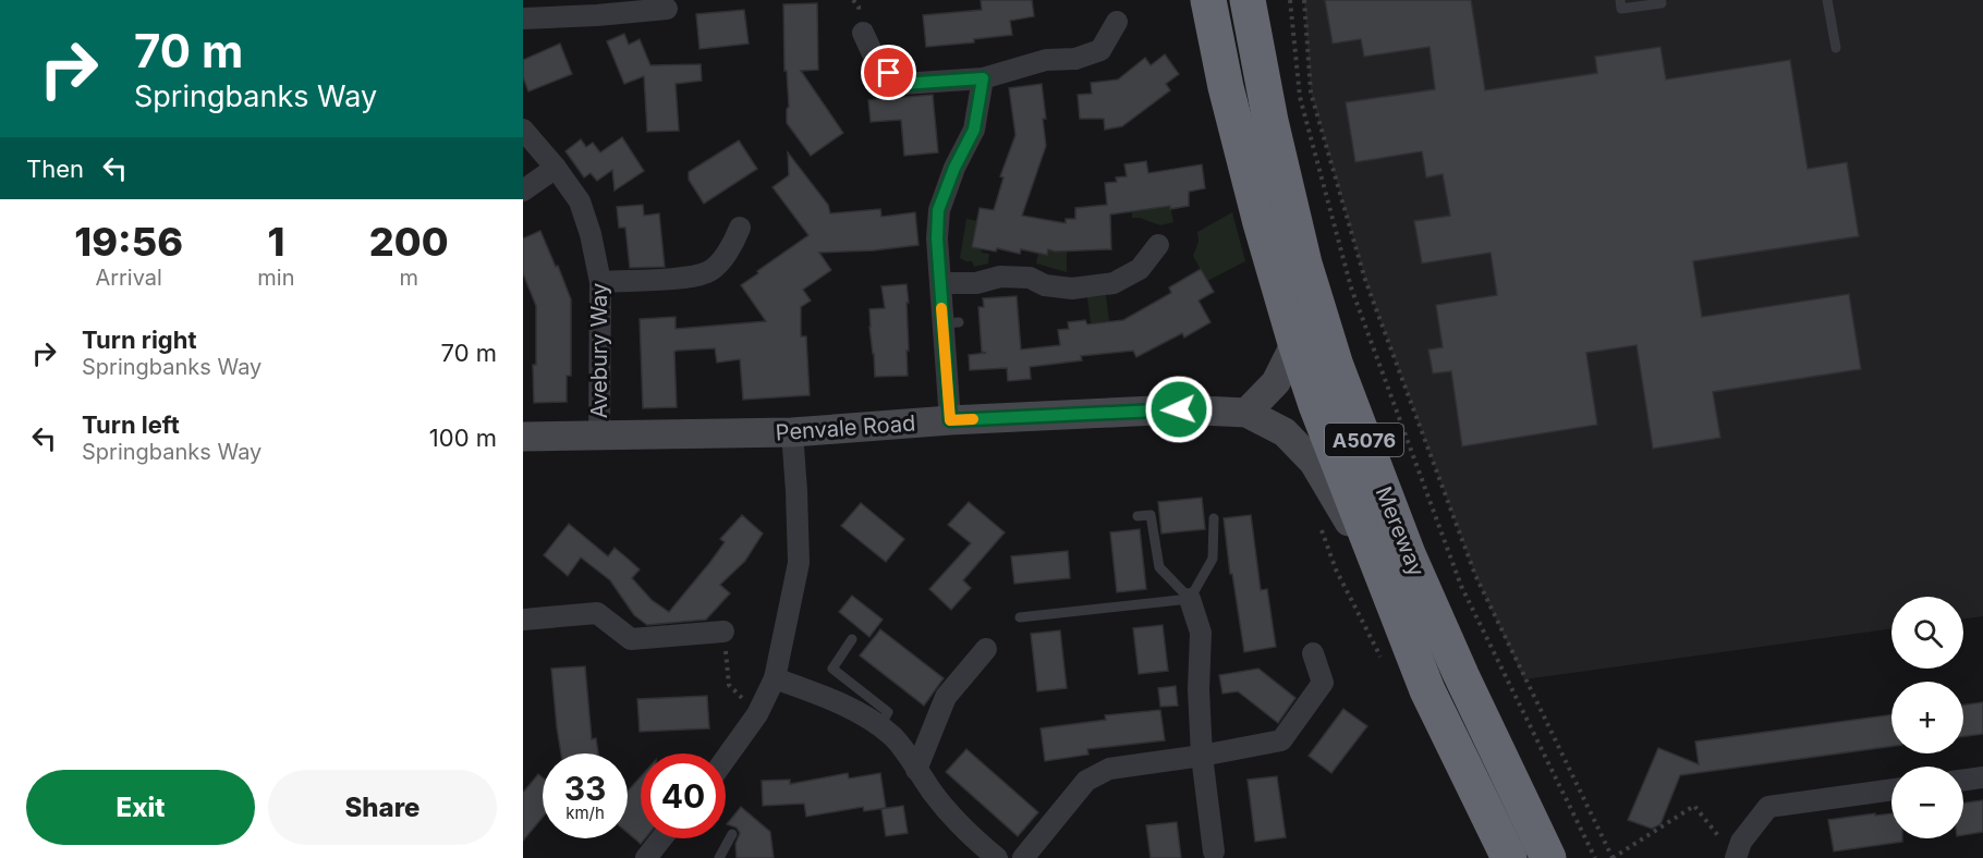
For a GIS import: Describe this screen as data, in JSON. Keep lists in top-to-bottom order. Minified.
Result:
{"streets":{"highway":["A5076","Mereway"],"street":["Avebury Way","Penvale Road"]},"crossings":[["Avebury Way","Penvale Road"]],"page":{"turn":["70 m","Springbanks Way"],"then":"Then","eta":["19:56","Arrival","1","min","200","m"],"list":[{"name":"Turn right","note":"Springbanks Way","value":"70 m"},{"name":"Turn left","note":"Springbanks Way","value":"100 m"}],"map_buttons":["+","−"],"speed":"33 km/h","limit":"40","buttons":["Exit","Share"]}}
